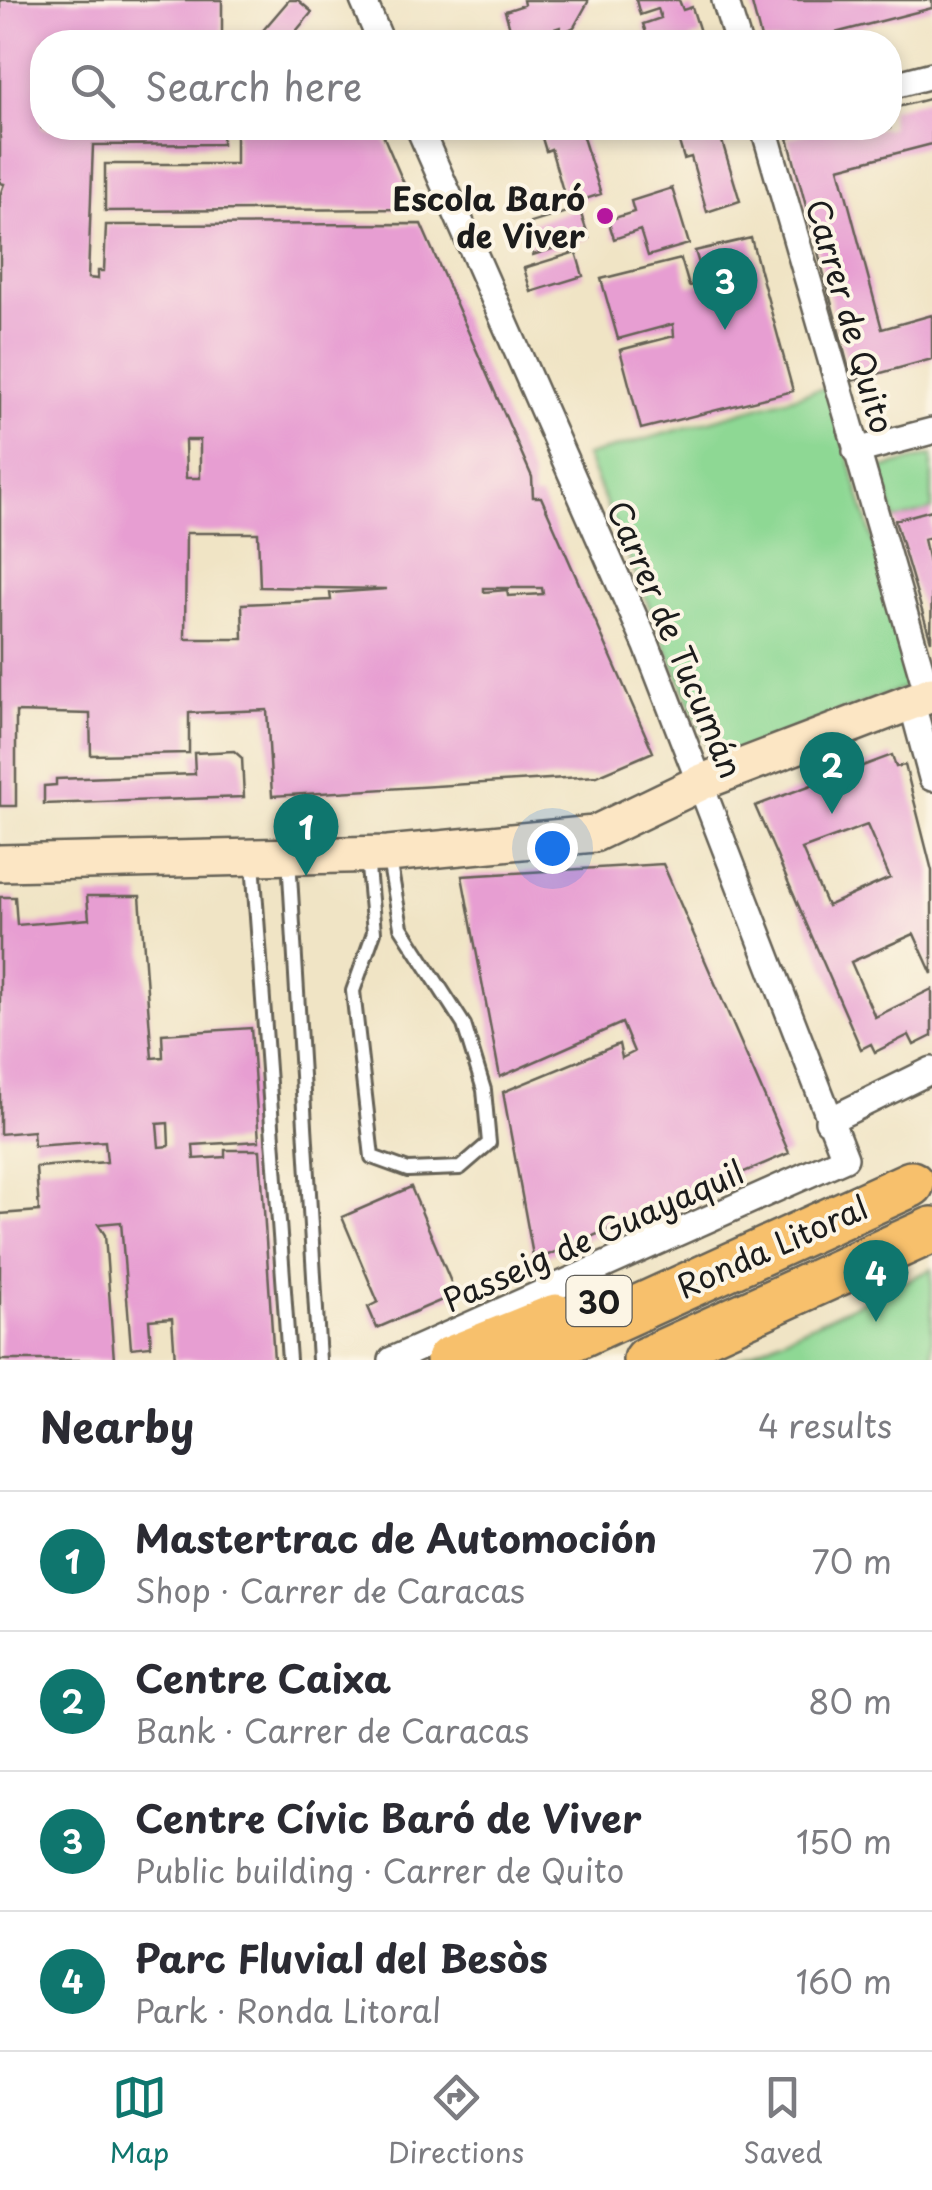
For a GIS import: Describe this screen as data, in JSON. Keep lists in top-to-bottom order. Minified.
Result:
{"streets":{"highway":["Ronda Litoral","30"],"street":["Carrer de Quito","Carrer de Tucumán","Passeig de Guayaquil"]},"crossings":[["Carrer de Tucumán","Passeig de Guayaquil"],["Ronda Litoral","30"]],"places":["Escola Baró de Viver"],"page":{"search":"Search here","pins":["3","2","1","4"],"heading":["Nearby","4 results"],"list":[{"mark":"1","name":"Mastertrac de Automoción","note":"Shop · Carrer de Caracas","value":"70 m"},{"mark":"2","name":"Centre Caixa","note":"Bank · Carrer de Caracas","value":"80 m"},{"mark":"3","name":"Centre Cívic Baró de Viver","note":"Public building · Carrer de Quito","value":"150 m"},{"mark":"4","name":"Parc Fluvial del Besòs","note":"Park · Ronda Litoral","value":"160 m"}],"nav":["Map","Directions","Saved"]}}
